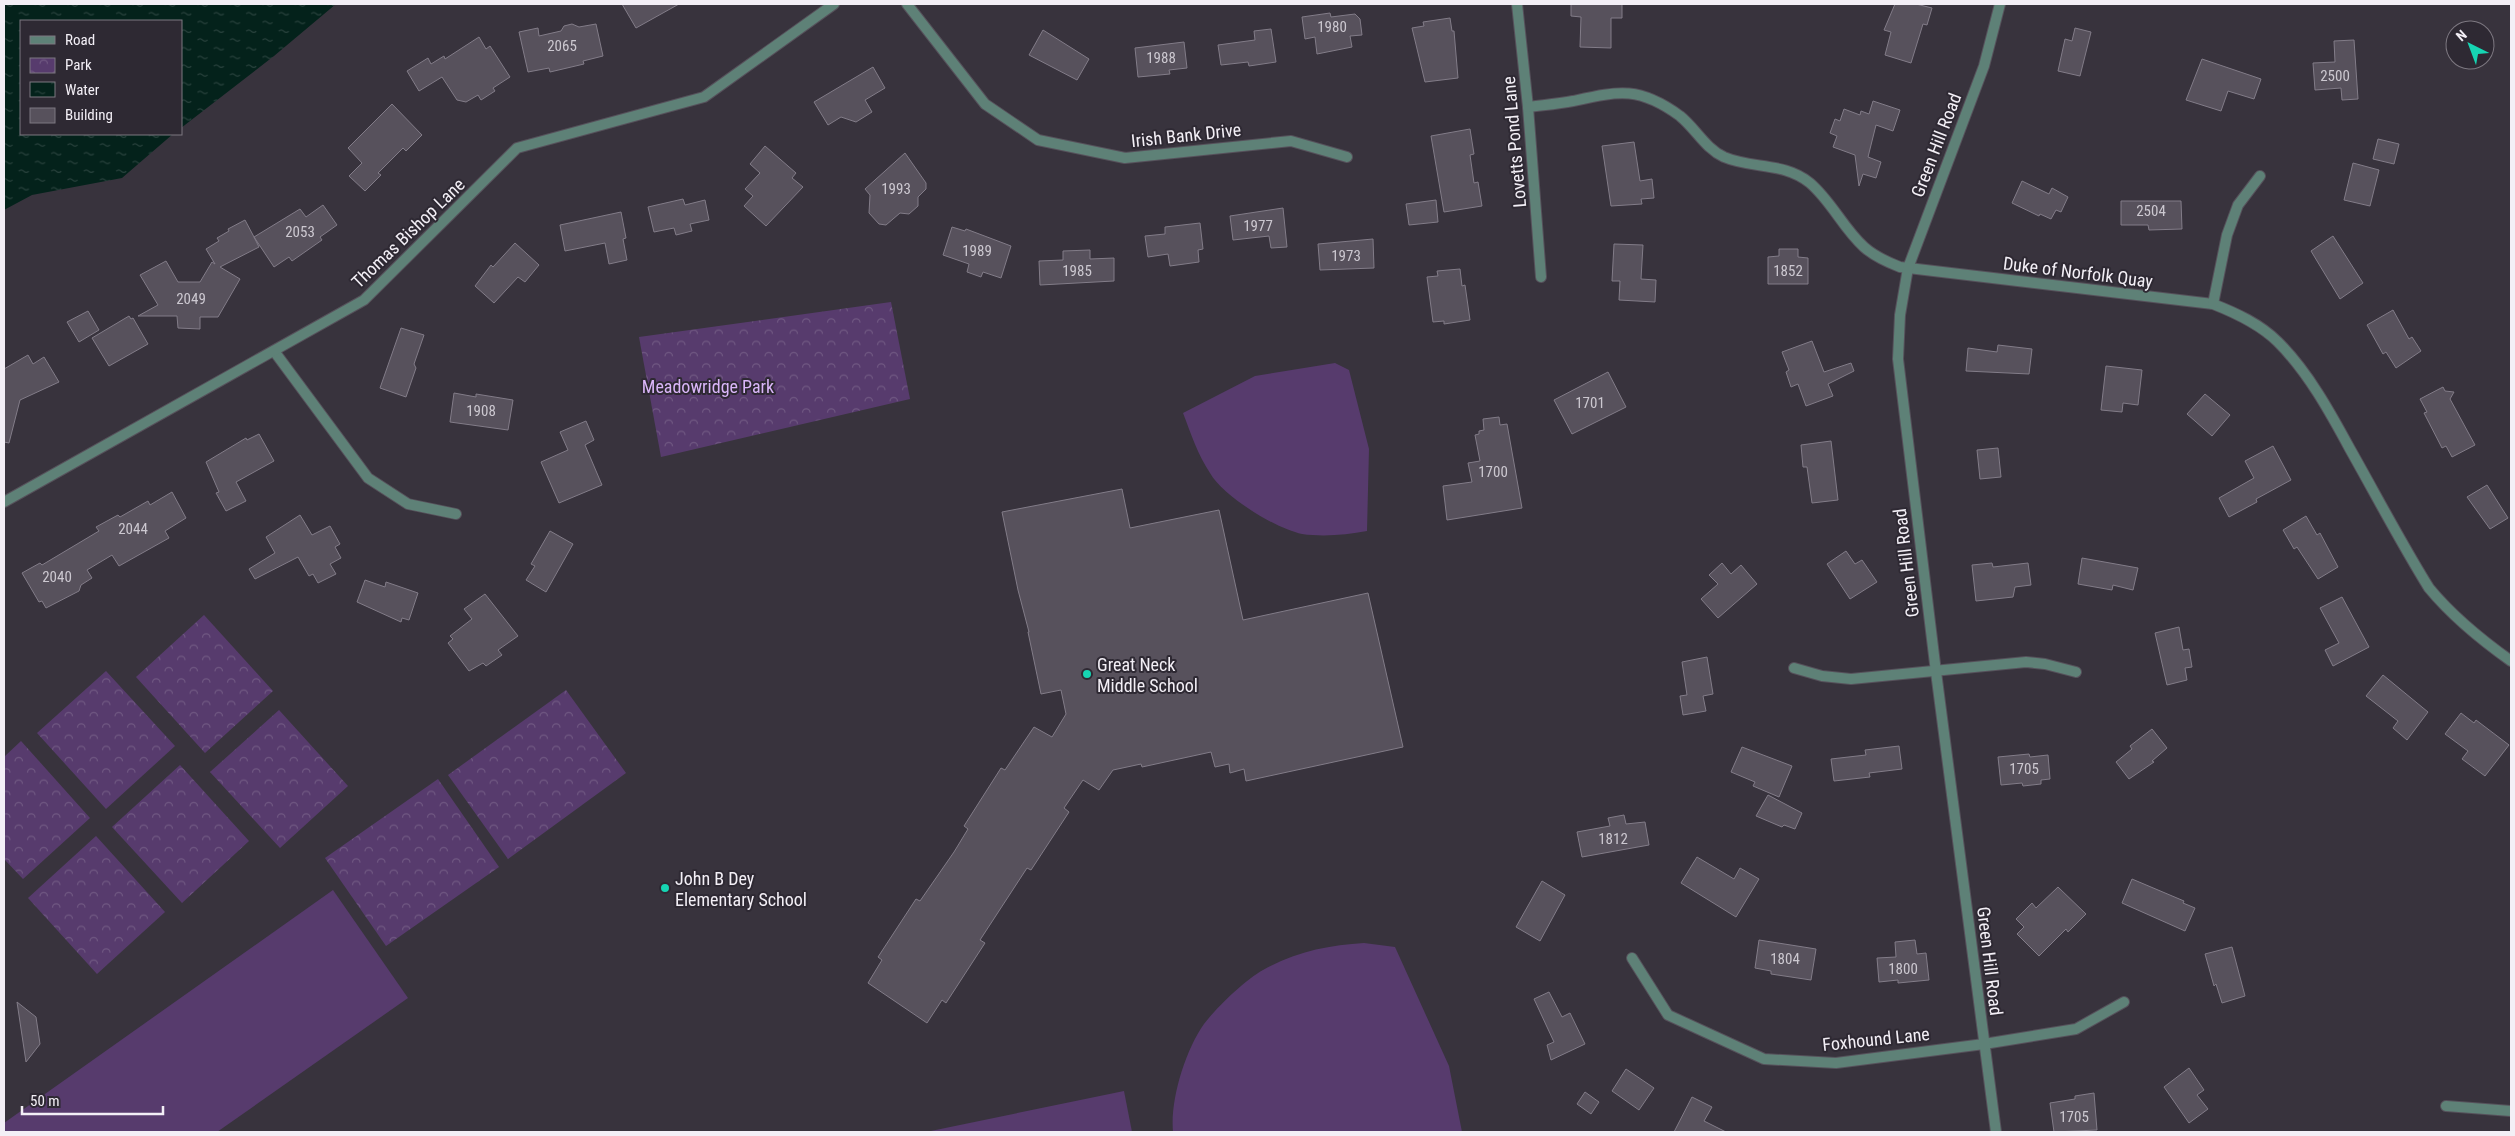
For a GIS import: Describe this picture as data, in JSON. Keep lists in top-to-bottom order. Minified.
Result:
{"streets":{"street":["Irish Bank Drive","Lovetts Pond Lane","Green Hill Road","Thomas Bishop Lane","Duke of Norfolk Quay","Foxhound Lane"]},"crossings":[["Lovetts Pond Lane","Duke of Norfolk Quay"],["Green Hill Road","Duke of Norfolk Quay"],["Green Hill Road","Foxhound Lane"]],"parks":["Meadowridge Park"],"places":["Great Neck Middle School","John B Dey Elementary School"],"house_numbers":["1980","2065","1988","2500","1993","2504","1977","2053","1989","1973","1985","1852","2049","1701","1908","1700","2044","2040","1705","1812","1804","1800","1705"],"legend":["Road","Park","Water","Building"],"scale_bar":"50 m","north":"top left"}
